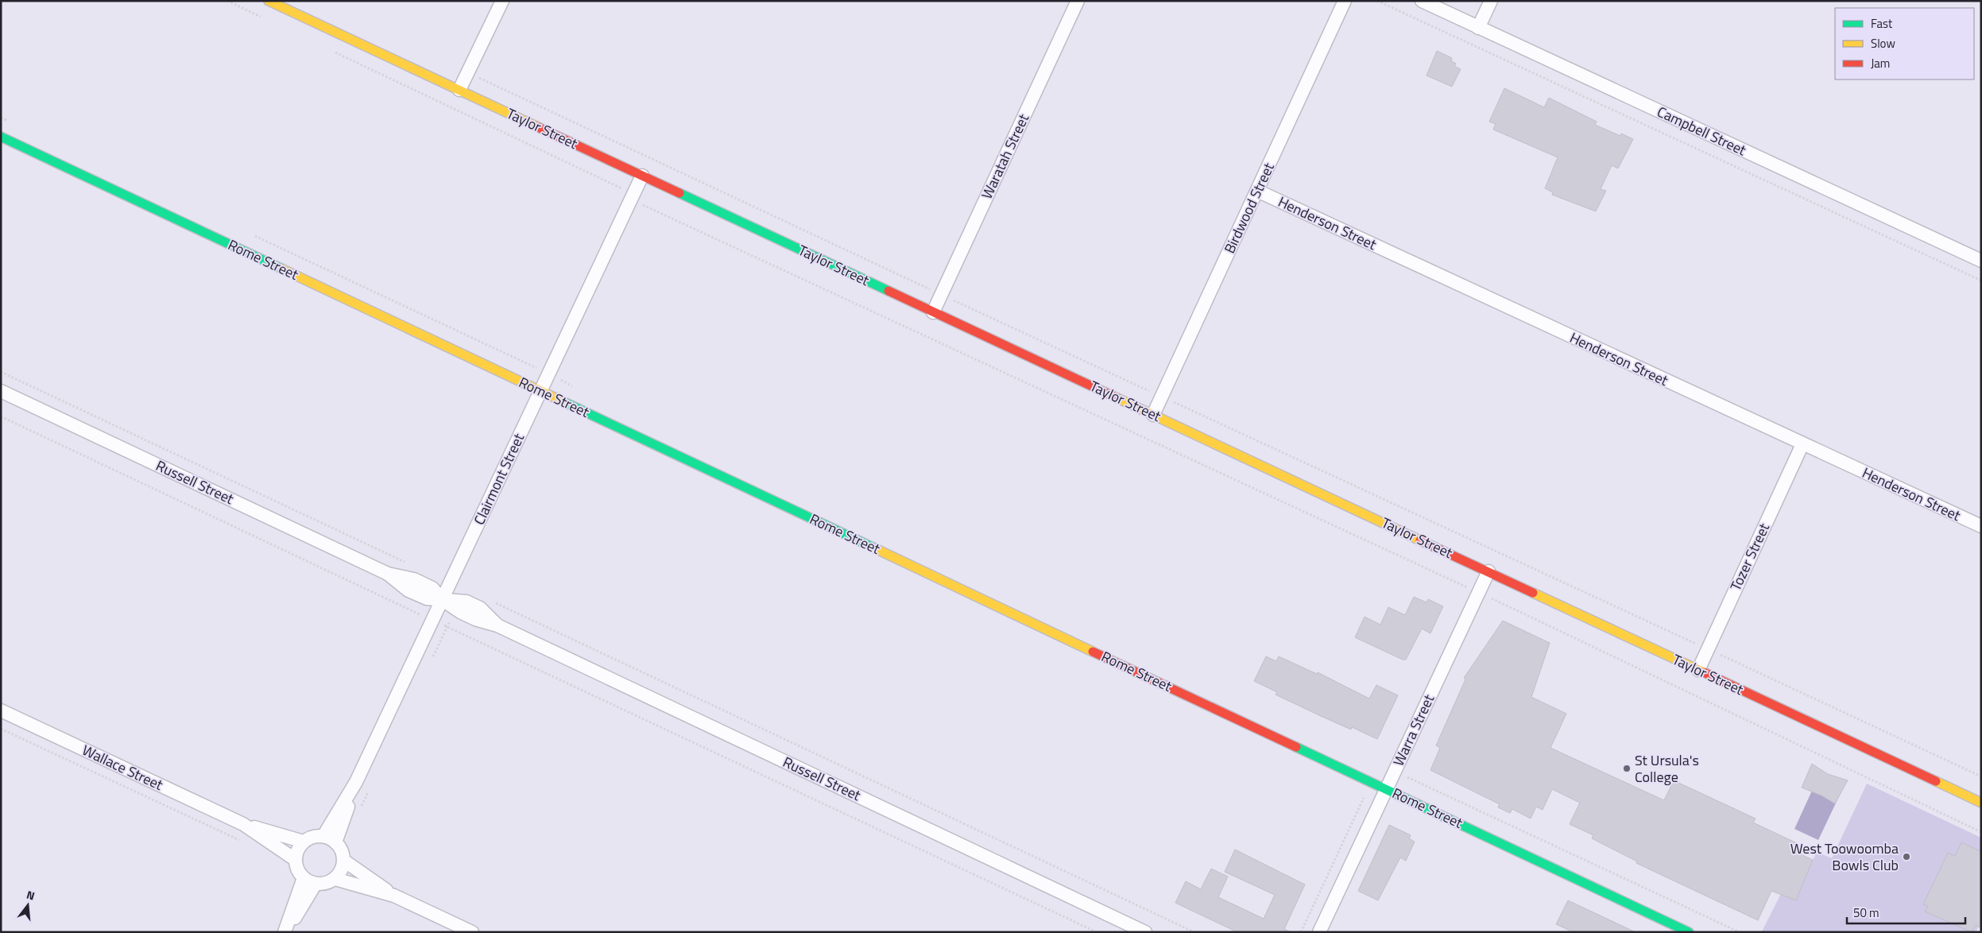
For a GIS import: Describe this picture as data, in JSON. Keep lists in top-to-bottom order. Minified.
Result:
{"streets":{"street":["Taylor Street","Campbell Street","Waratah Street","Birdwood Street","Henderson Street","Rome Street","Clairmont Street","Russell Street","Tozer Street","Warra Street","Wallace Street"]},"crossings":[["Taylor Street","Waratah Street"],["Taylor Street","Birdwood Street"],["Taylor Street","Clairmont Street"],["Taylor Street","Tozer Street"],["Taylor Street","Warra Street"],["Birdwood Street","Henderson Street"],["Henderson Street","Tozer Street"],["Rome Street","Clairmont Street"],["Rome Street","Warra Street"],["Clairmont Street","Russell Street"],["Clairmont Street","Wallace Street"]],"places":["St Ursula's College","West Toowoomba Bowls Club"],"legend":["Fast","Slow","Jam"],"scale_bar":"50 m","north":"top"}
